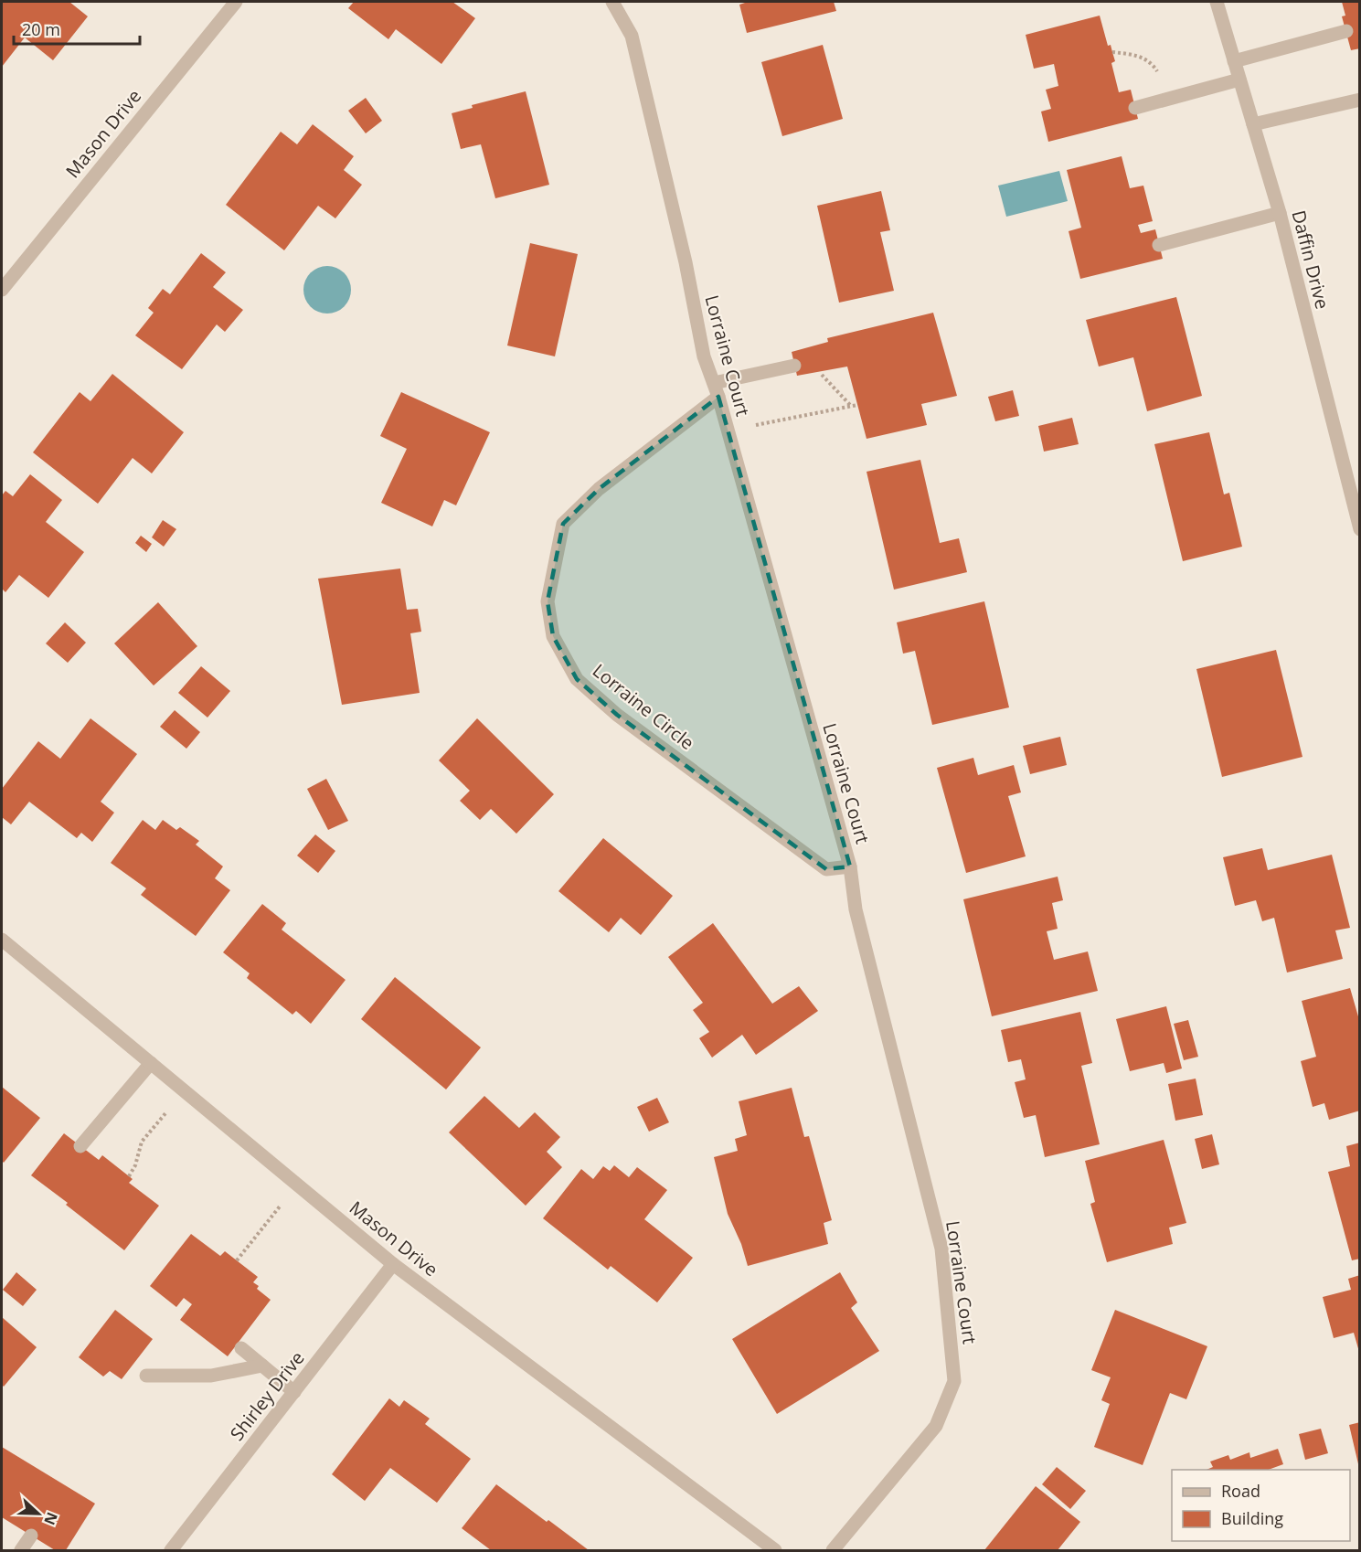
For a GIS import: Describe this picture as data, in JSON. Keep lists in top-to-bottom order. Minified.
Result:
{"streets":{"street":["Mason Drive","Daffin Drive","Lorraine Court","Lorraine Circle","Shirley Drive"]},"crossings":[["Mason Drive","Shirley Drive"],["Lorraine Court","Lorraine Circle"]],"legend":["Road","Building"],"scale_bar":"20 m","north":"right"}
